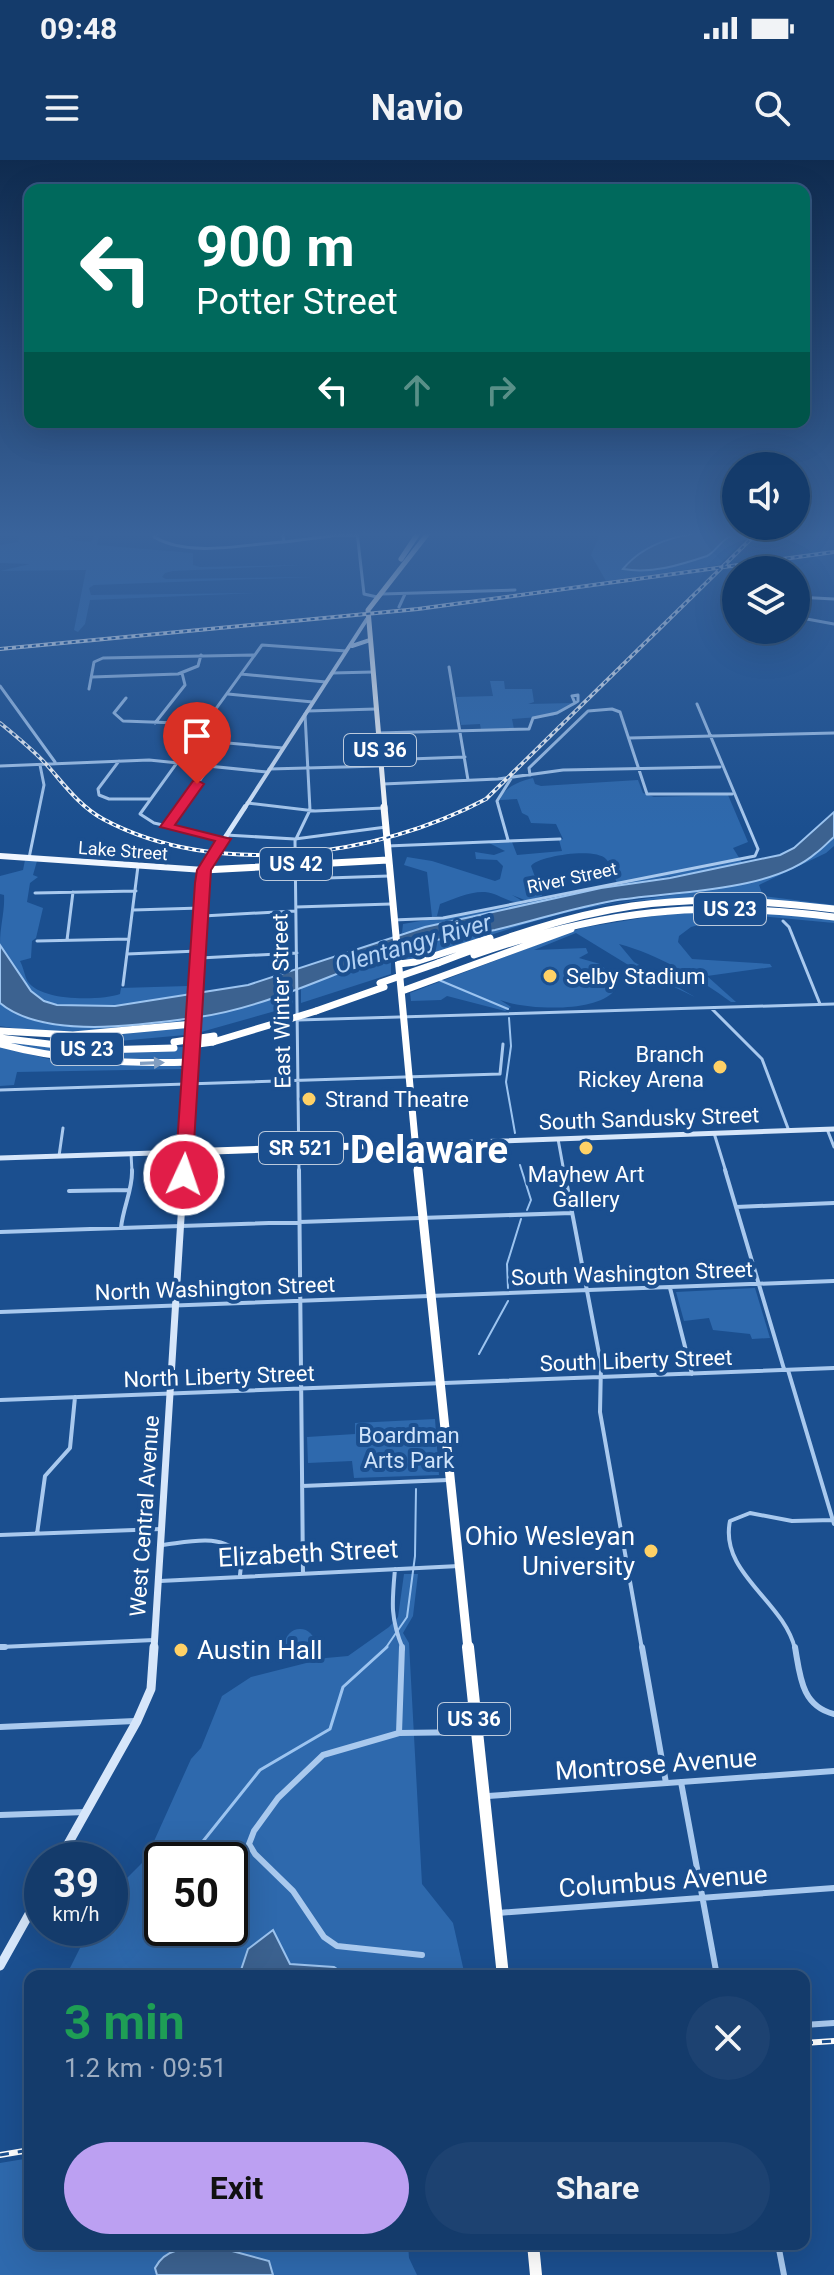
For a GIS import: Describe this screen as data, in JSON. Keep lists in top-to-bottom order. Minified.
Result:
{"streets":{"highway":["US 36","Lake Street","US 42","US 23","SR 521"],"main road":["South Sandusky Street","West Central Avenue"],"street":["River Street","East Winter Street","South Washington Street","North Washington Street","South Liberty Street","North Liberty Street","Elizabeth Street","Montrose Avenue","Columbus Avenue"]},"crossings":[["US 36","Lake Street"],["US 36","River Street"],["US 36","South Sandusky Street"],["US 36","SR 521"],["US 36","South Washington Street"],["US 36","North Washington Street"],["US 36","South Liberty Street"],["US 36","North Liberty Street"],["US 36","Elizabeth Street"],["US 36","Montrose Avenue"],["US 36","Columbus Avenue"],["Lake Street","East Winter Street"],["East Winter Street","SR 521"],["East Winter Street","North Washington Street"],["East Winter Street","North Liberty Street"],["East Winter Street","Elizabeth Street"],["South Sandusky Street","SR 521"],["SR 521","West Central Avenue"],["South Washington Street","North Washington Street"],["North Washington Street","West Central Avenue"],["South Liberty Street","North Liberty Street"],["North Liberty Street","West Central Avenue"],["West Central Avenue","Elizabeth Street"]],"districts":["Delaware"],"water":["Olentangy River"],"parks":["Boardman Arts Park"],"places":["Selby Stadium","Branch Rickey Arena","Strand Theatre","Mayhew Art Gallery","Ohio Wesleyan University","Austin Hall"],"page":{"status":"09:48","header":"Navio","turn":["900 m","Potter Street"],"speed":"39 km/h","limit":"50","heading":["3 min","1.2 km · 09:51"],"buttons":["Exit","Share"]}}
